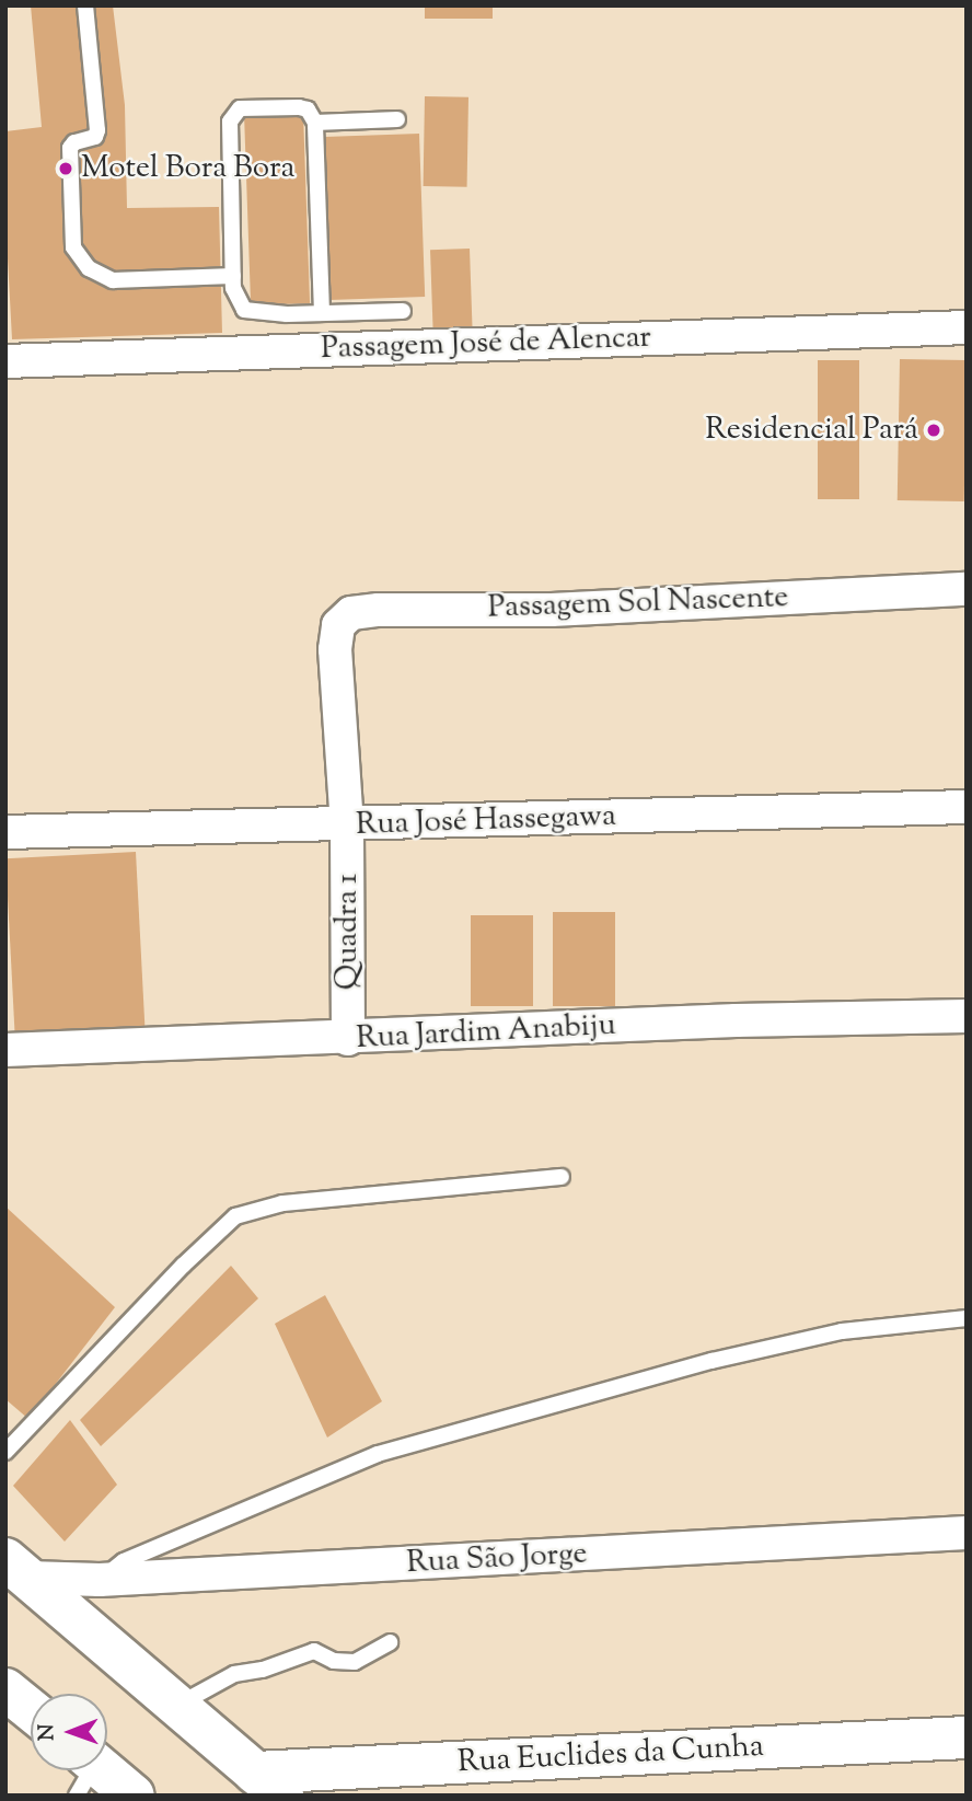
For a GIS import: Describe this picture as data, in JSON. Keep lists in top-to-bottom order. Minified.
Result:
{"streets":{"main road":["Rua Euclides da Cunha"],"street":["Passagem José de Alencar","Passagem Sol Nascente","Rua José Hassegawa","Quadra 1","Rua Jardim Anabiju","Rua São Jorge"]},"crossings":[["Passagem Sol Nascente","Quadra 1"],["Rua José Hassegawa","Quadra 1"],["Quadra 1","Rua Jardim Anabiju"]],"places":["Motel Bora Bora","Residencial Pará"],"north":"left"}
